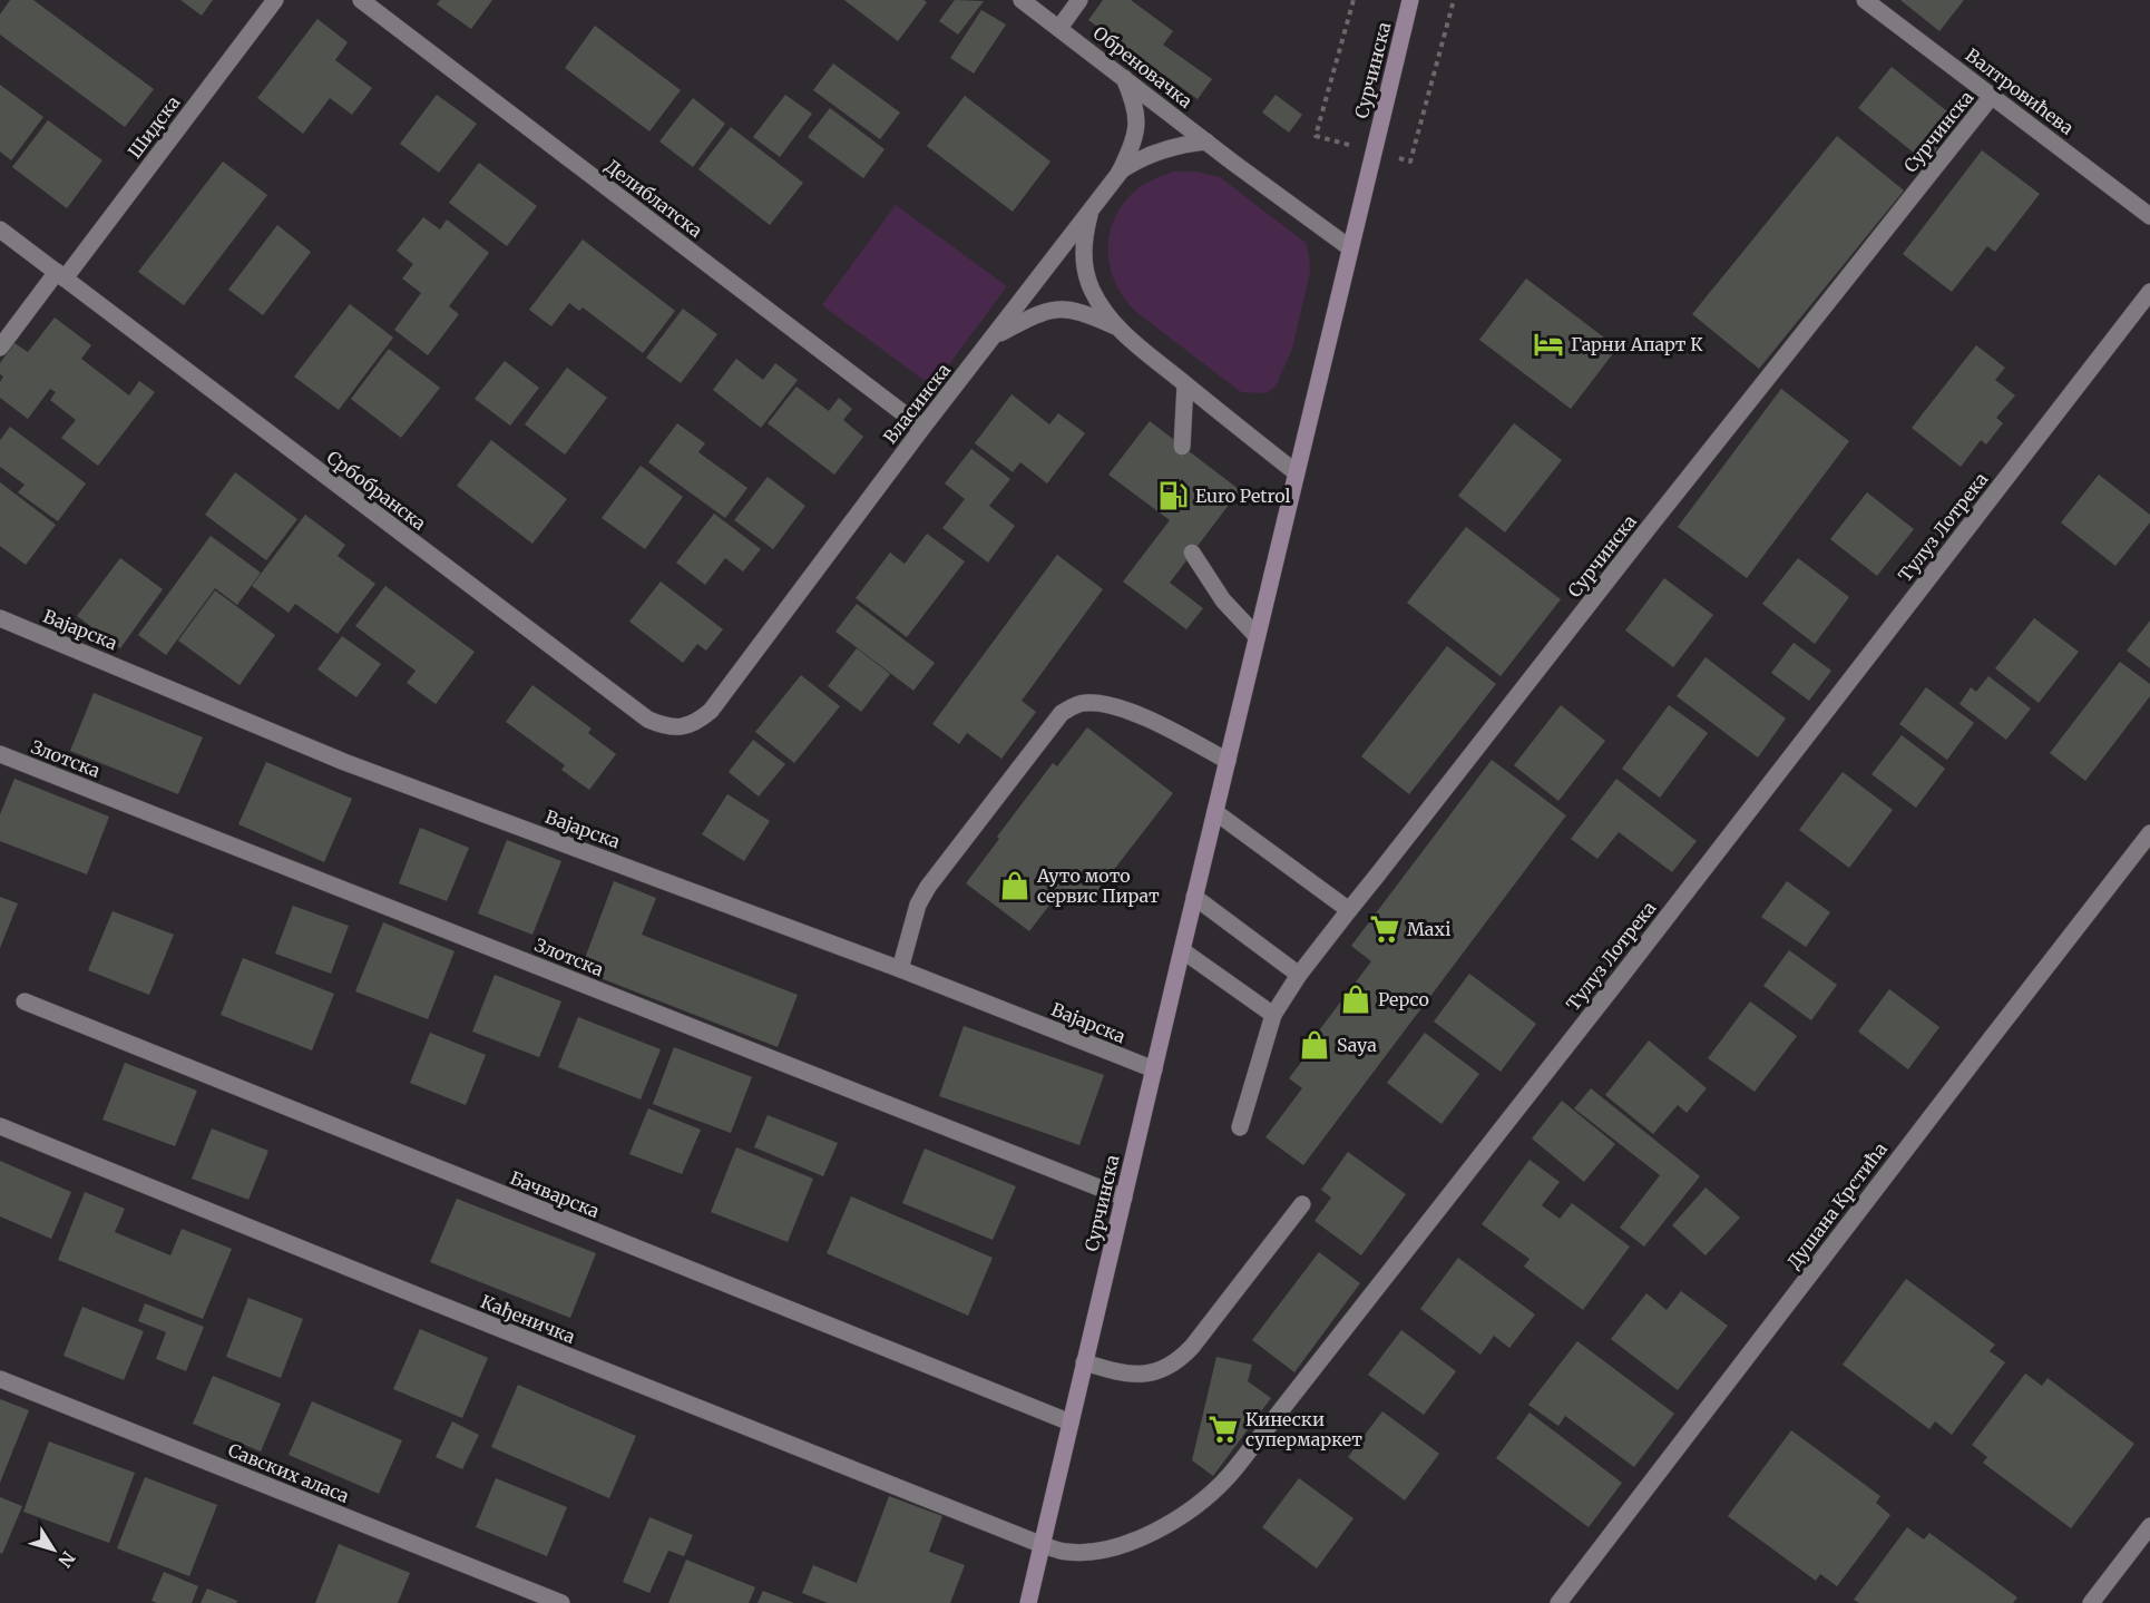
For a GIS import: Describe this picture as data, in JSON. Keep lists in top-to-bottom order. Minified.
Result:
{"streets":{"main road":["Сурчинска"],"street":["Обреновачка","Валтровићева","Шидска","Делиблатска","Власинска","Србобранска","Тулуз Лотрека","Вајарска","Злотска","Бачварска","Душана Крстића","Кађеничка","Савских аласа"]},"crossings":[["Обреновачка","Сурчинска"],["Обреновачка","Власинска"],["Сурчинска","Валтровићева"],["Сурчинска","Тулуз Лотрека"],["Сурчинска","Вајарска"],["Сурчинска","Злотска"],["Сурчинска","Бачварска"],["Сурчинска","Кађеничка"],["Шидска","Србобранска"],["Делиблатска","Власинска"],["Власинска","Србобранска"],["Тулуз Лотрека","Кађеничка"]],"places":{"hotel":["Гарни Апарт К"],"fuel station":["Euro Petrol"],"shop":["Ауто мото сервис Пират","Pepco","Saya"],"supermarket":["Maxi","Кинески супермаркет"]},"north":"bottom right"}
